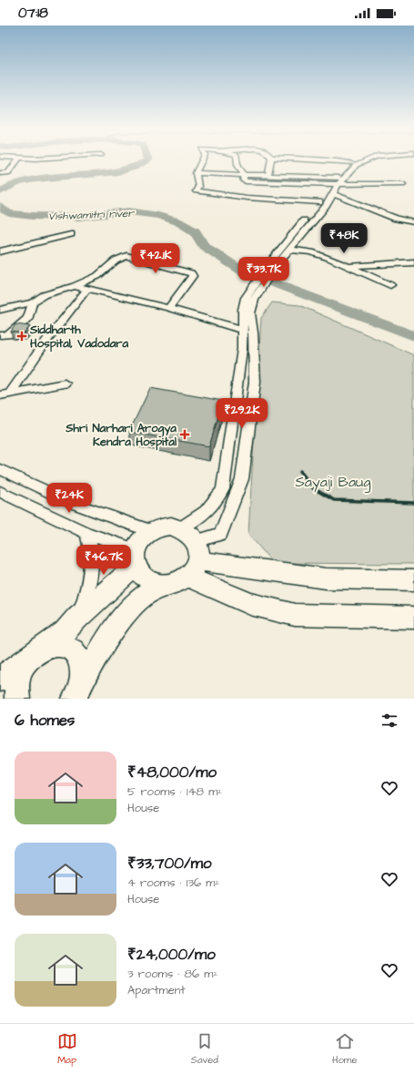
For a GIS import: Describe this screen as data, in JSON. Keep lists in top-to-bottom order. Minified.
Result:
{"water":["Vishwamitri river"],"parks":["Sayaji Baug"],"places":{"health":["Siddharth Hospital, Vadodara","Shri Narhari Arogya Kendra Hospital"]},"page":{"status":"07:18","price":["₹48K","₹42.1K","₹33.7K","₹29.2K","₹24K","₹46.7K"],"heading":"6 homes","list":[{"name":"₹48,000/mo","note":"5 rooms · 148 m² · House"},{"name":"₹33,700/mo","note":"4 rooms · 136 m² · House"},{"name":"₹24,000/mo","note":"3 rooms · 86 m² · Apartment"}],"tabs":["Map","Saved","Home"]}}
